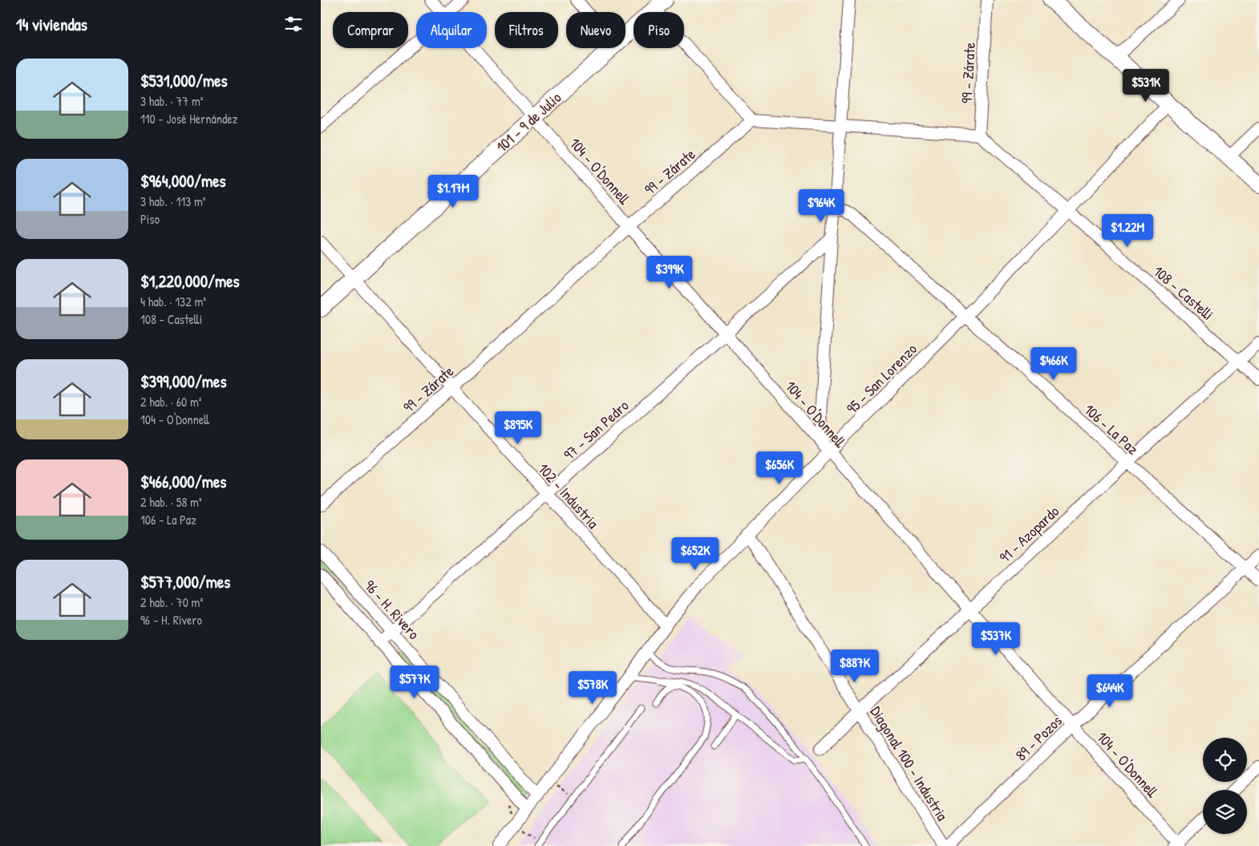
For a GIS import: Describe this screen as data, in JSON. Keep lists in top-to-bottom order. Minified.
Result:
{"streets":{"street":["99 - Zárate","101 - 9 de Julio","104 - O'Donnell","108 - Castelli","95 - San Lorenzo","106 - La Paz","97 - San Pedro","102 - Industria","91 - Azopardo","96 - H. Rivero","89 - Pozos","Diagonal 100 - Industria"]},"crossings":[["99 - Zárate","104 - O'Donnell"],["99 - Zárate","108 - Castelli"],["99 - Zárate","102 - Industria"],["101 - 9 de Julio","104 - O'Donnell"],["101 - 9 de Julio","102 - Industria"],["104 - O'Donnell","95 - San Lorenzo"],["104 - O'Donnell","97 - San Pedro"],["104 - O'Donnell","91 - Azopardo"],["104 - O'Donnell","89 - Pozos"],["108 - Castelli","95 - San Lorenzo"],["108 - Castelli","91 - Azopardo"],["95 - San Lorenzo","106 - La Paz"],["95 - San Lorenzo","102 - Industria"],["95 - San Lorenzo","96 - H. Rivero"],["95 - San Lorenzo","Diagonal 100 - Industria"],["106 - La Paz","91 - Azopardo"],["106 - La Paz","89 - Pozos"],["97 - San Pedro","102 - Industria"],["97 - San Pedro","96 - H. Rivero"],["91 - Azopardo","Diagonal 100 - Industria"]],"page":{"heading":"14 viviendas","chip":["Comprar","Alquilar","Filtros","Nuevo","Piso"],"list":[{"name":"$531,000/mes","note":"3 hab. · 77 m² · 110 - José Hernández"},{"name":"$964,000/mes","note":"3 hab. · 113 m² · Piso"},{"name":"$1,220,000/mes","note":"4 hab. · 132 m² · 108 - Castelli"},{"name":"$399,000/mes","note":"2 hab. · 60 m² · 104 - O'Donnell"},{"name":"$466,000/mes","note":"2 hab. · 58 m² · 106 - La Paz"},{"name":"$577,000/mes","note":"2 hab. · 70 m² · 96 - H. Rivero"}],"price":["$531K","$1.17M","$964K","$1.22M","$399K","$466K","$895K","$656K","$652K","$537K","$887K","$577K","$578K","$644K"]}}
